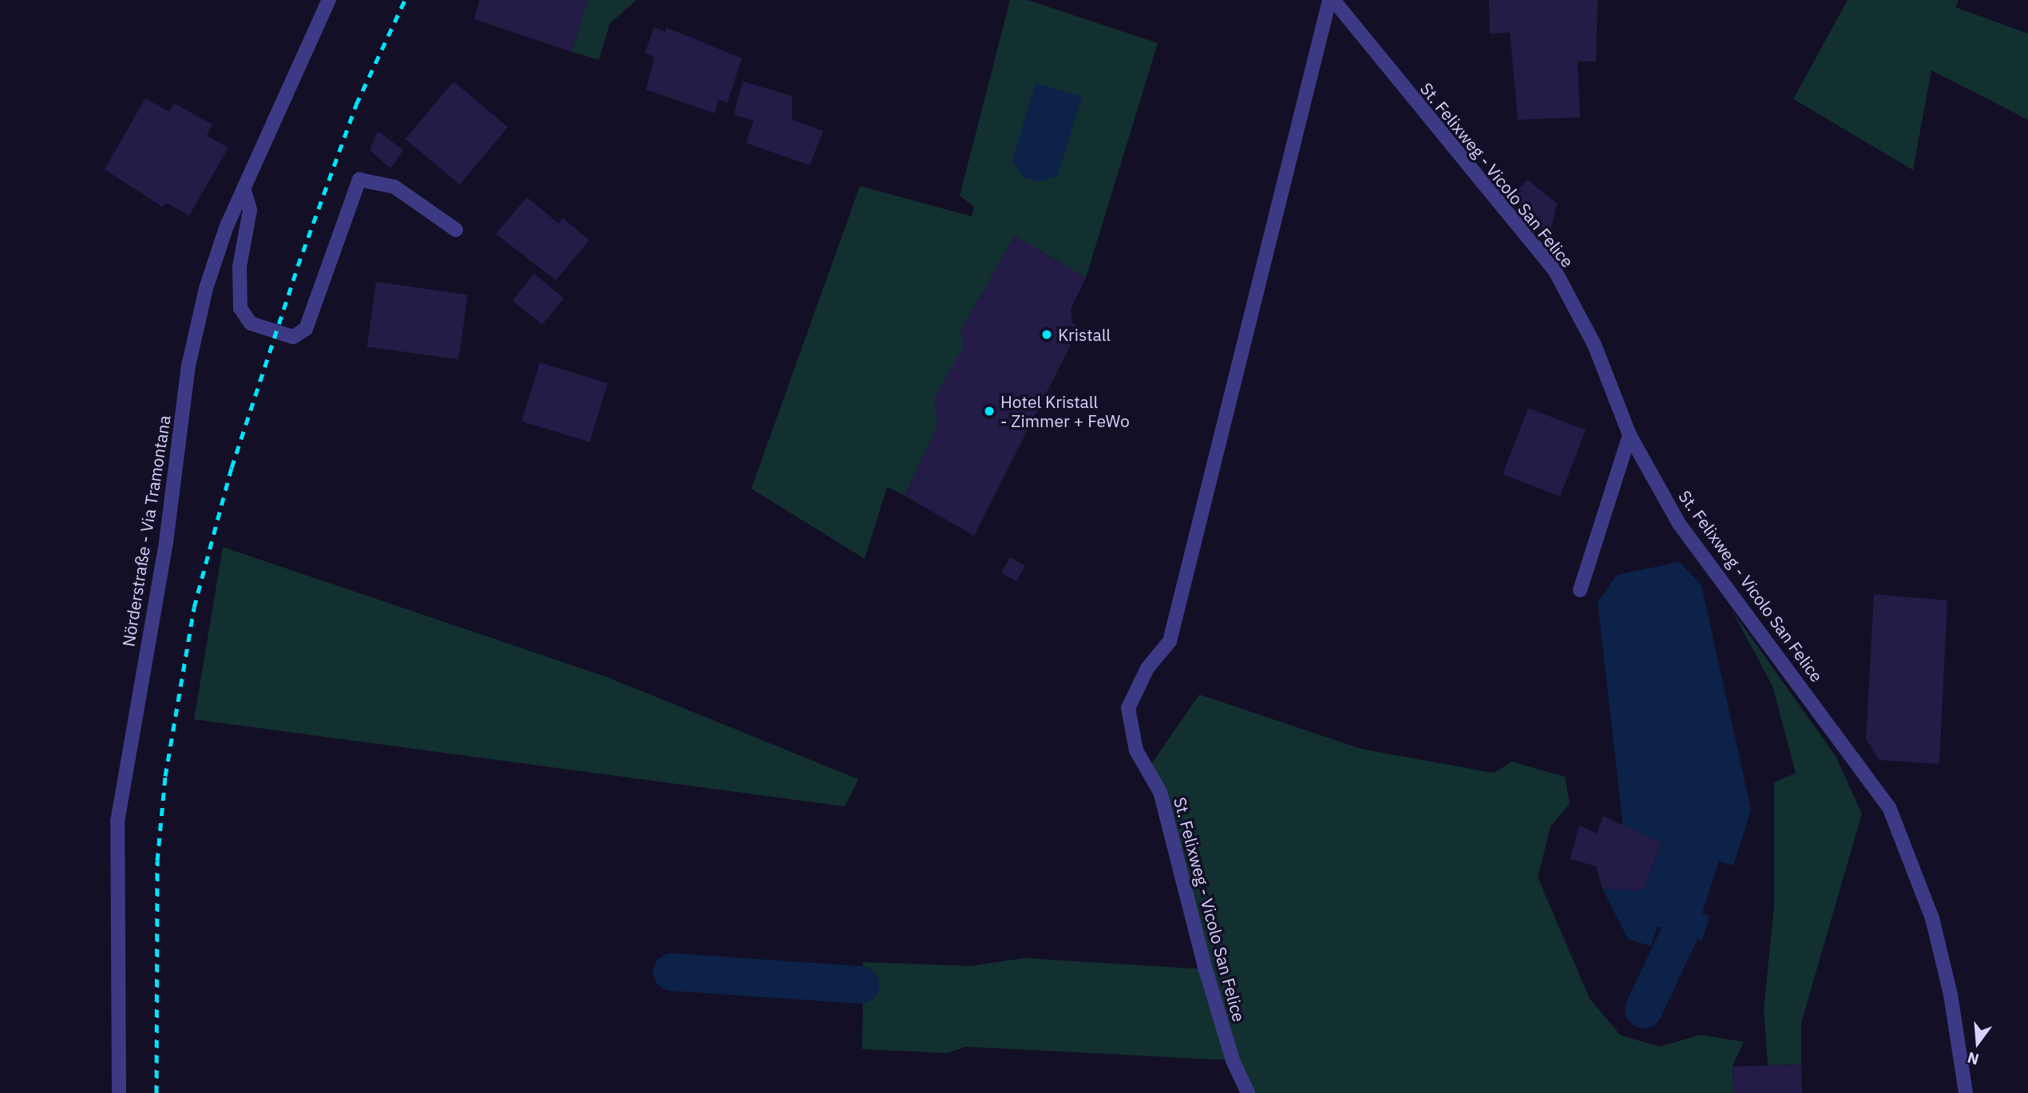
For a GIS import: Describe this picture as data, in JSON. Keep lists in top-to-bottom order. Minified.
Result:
{"streets":{"street":["St. Felixweg - Vicolo San Felice","Nörderstraße - Via Tramontana"]},"places":["Kristall","Hotel Kristall - Zimmer + FeWo"],"north":"bottom"}
